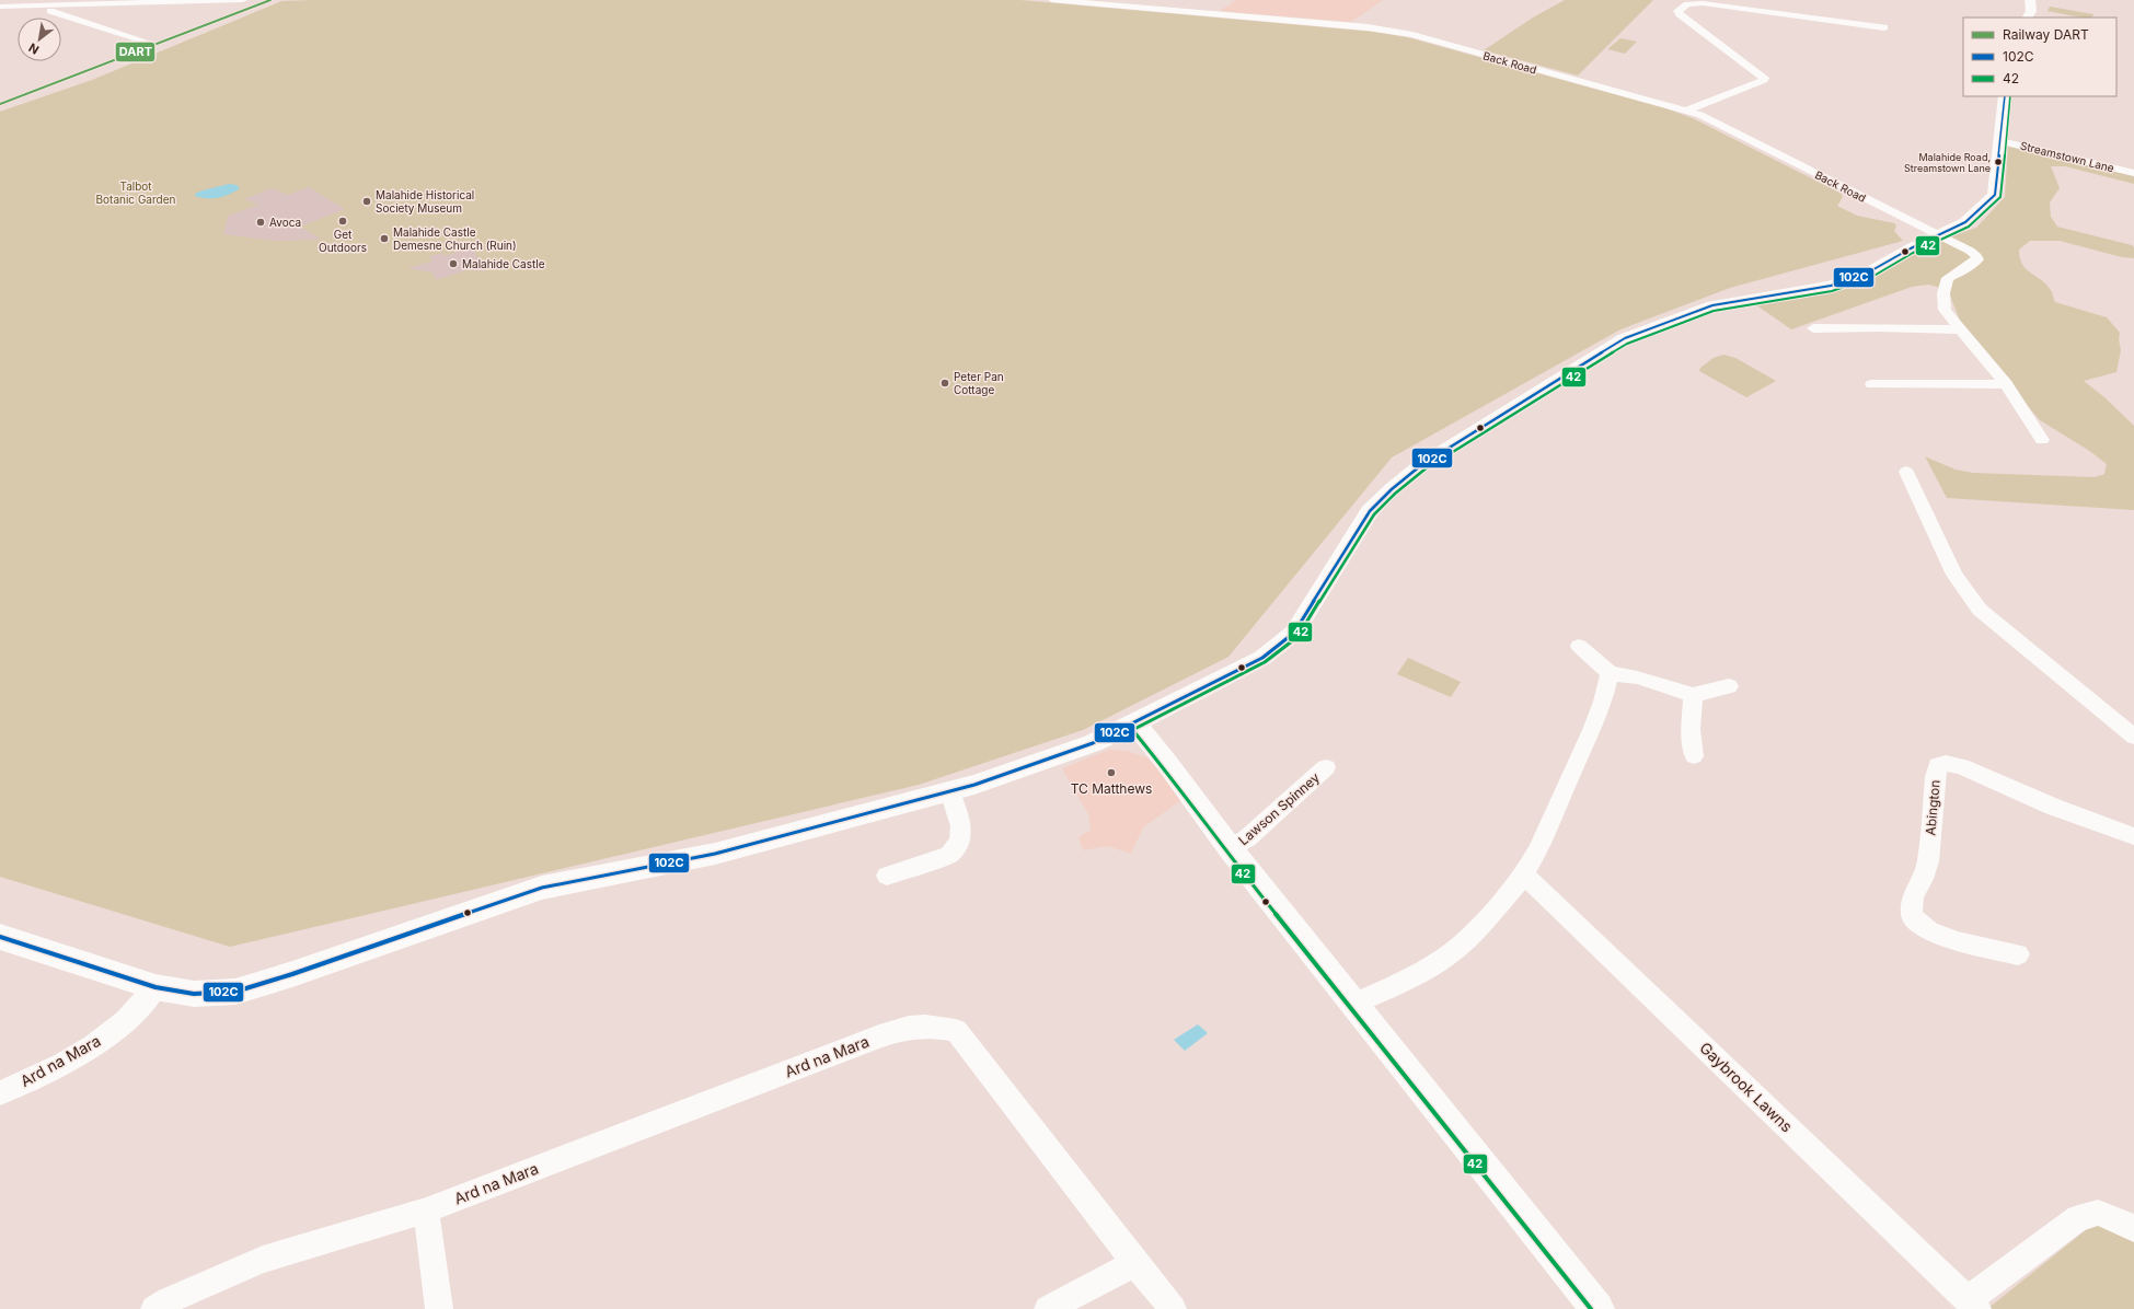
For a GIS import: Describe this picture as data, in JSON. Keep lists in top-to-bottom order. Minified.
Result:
{"streets":{"street":["Back Road","Streamstown Lane","Abington","Lawson Spinney","Ard na Mara","Gaybrook Lawns"]},"parks":["Talbot Botanic Garden"],"places":["Malahide Road, Streamstown Lane","Malahide Historical Society Museum","Get Outdoors","Avoca","Malahide Castle Demesne Church (Ruin)","Malahide Castle","Peter Pan Cottage","TC Matthews"],"lines":["rail line DART","transit line 102C","transit line 42"],"legend":["Railway DART","102C","42"],"north":"bottom left"}
